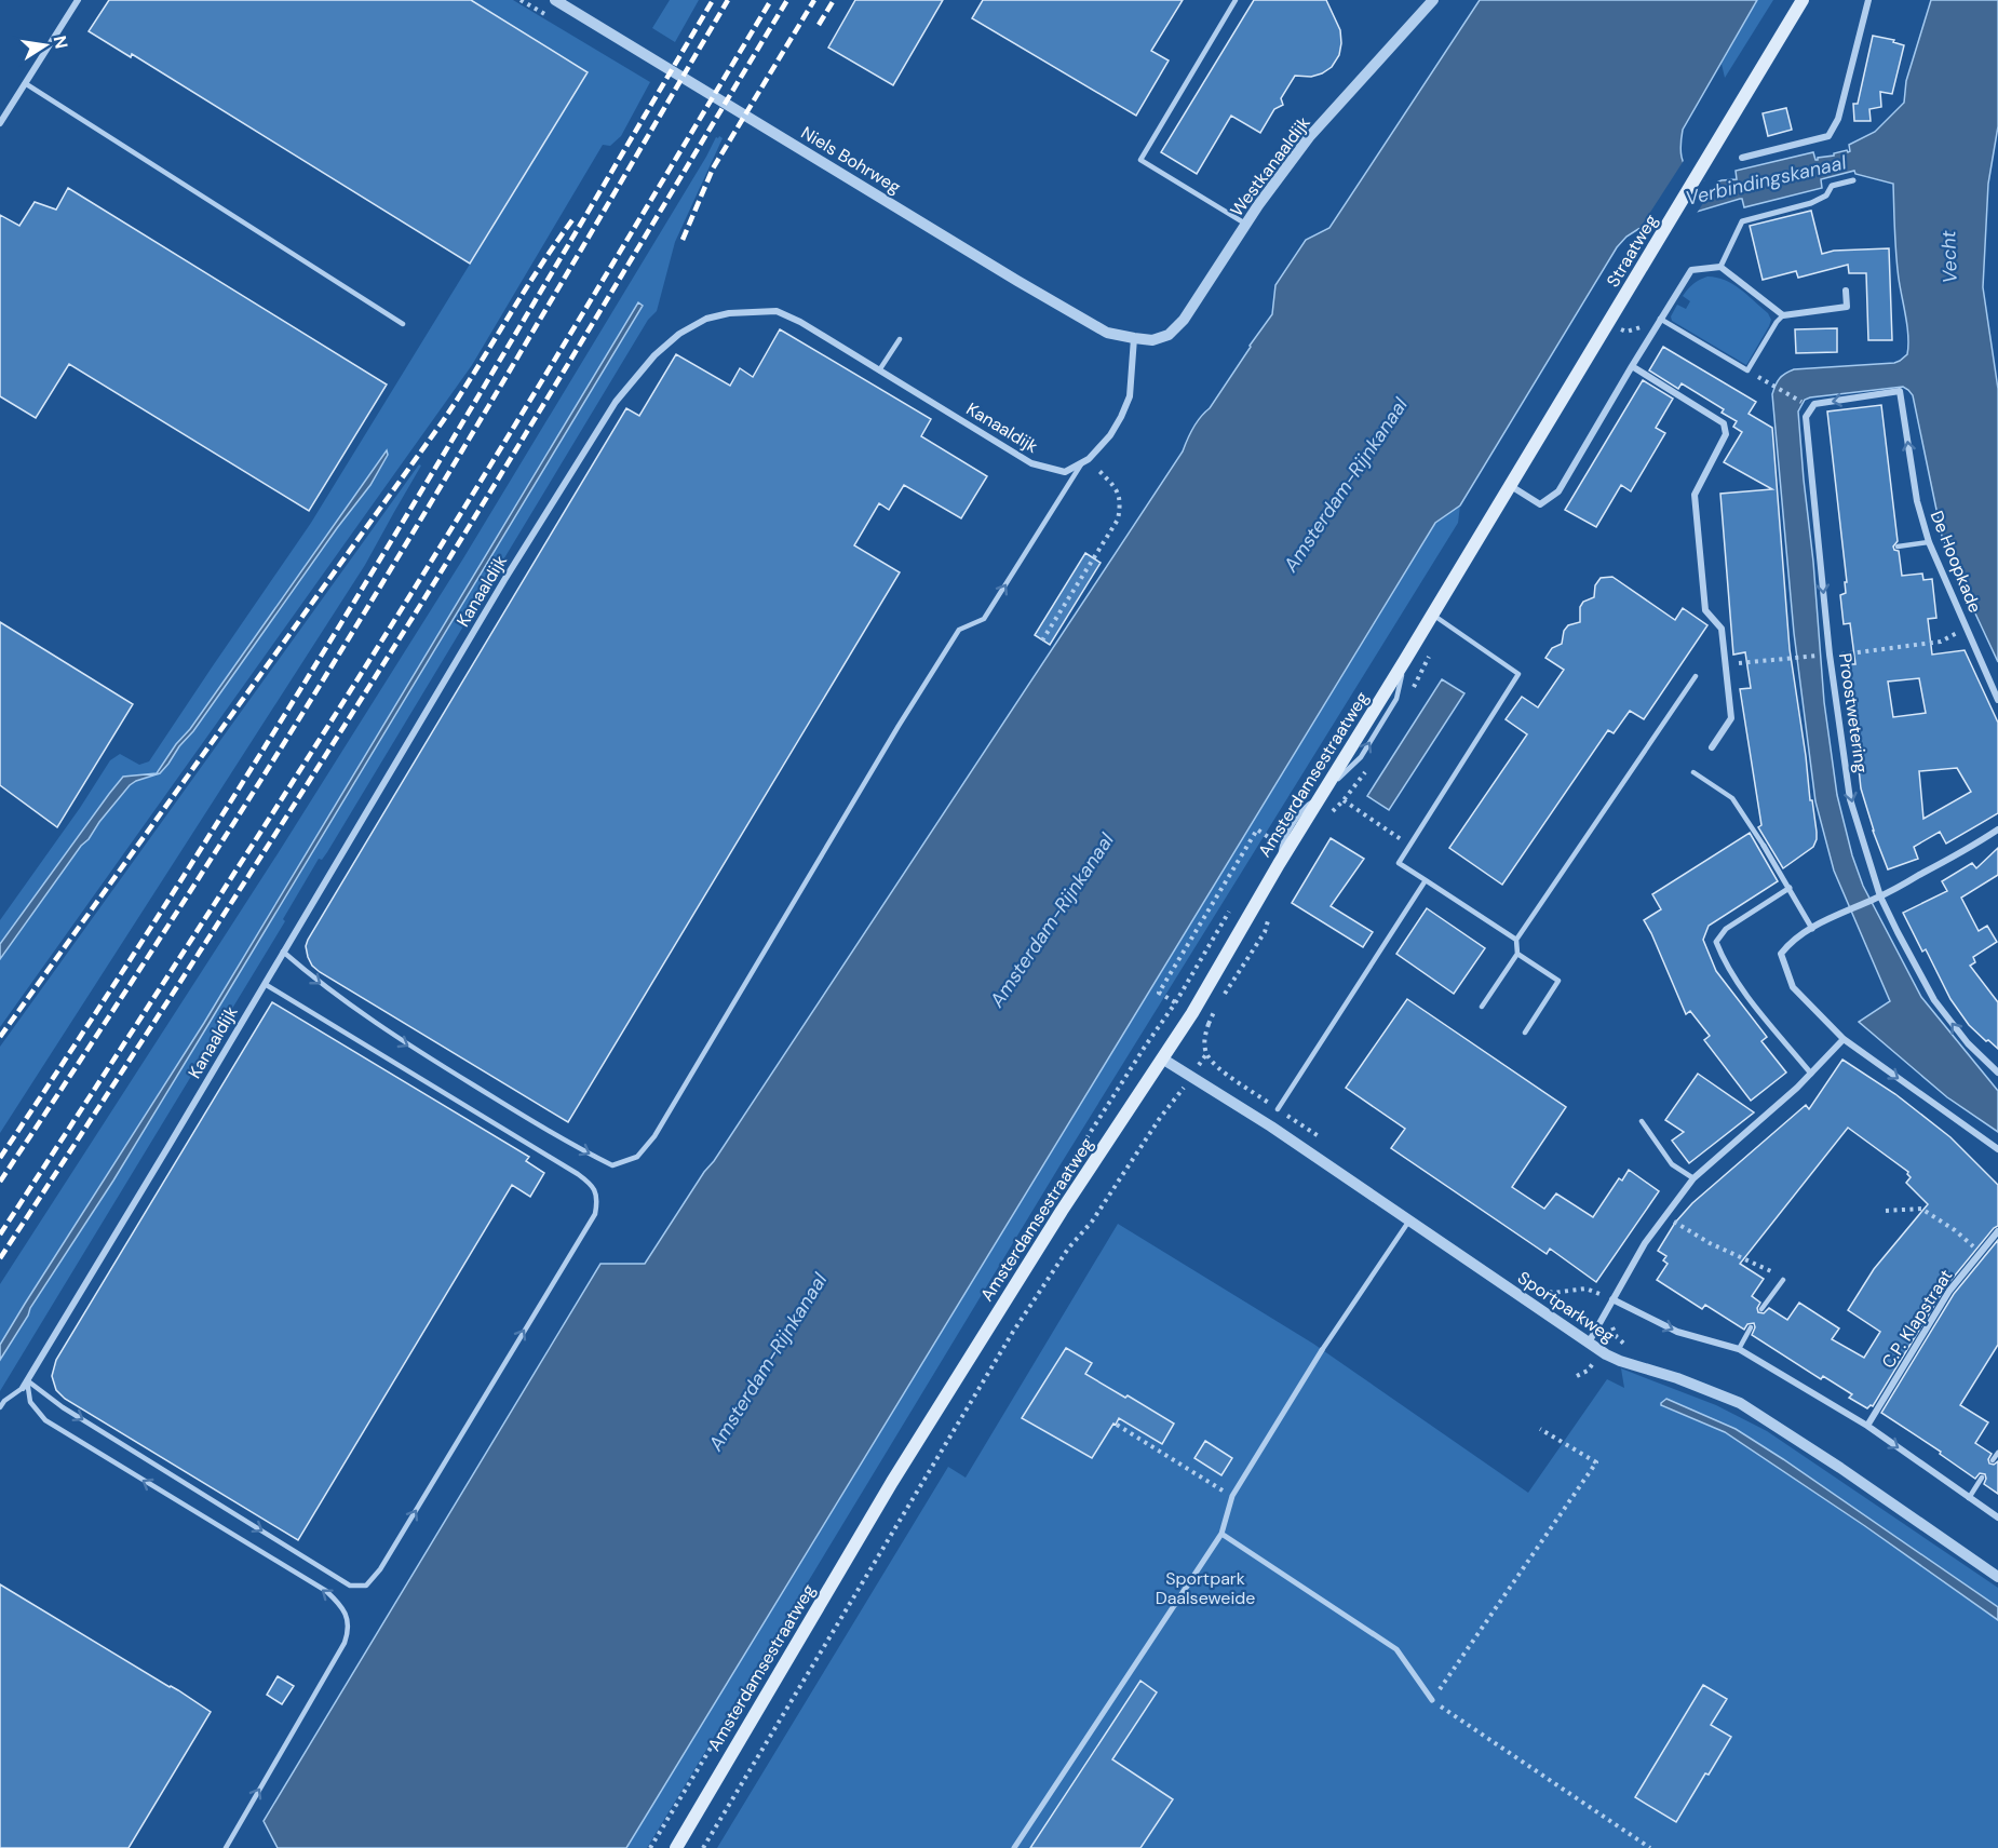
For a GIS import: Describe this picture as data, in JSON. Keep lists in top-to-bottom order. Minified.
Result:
{"streets":{"main road":["Straatweg","Amsterdamsestraatweg"],"street":["Niels Bohrweg","Westkanaaldijk","Kanaaldijk","De Hoopkade","Proostwetering","Sportparkweg","C.P. Klapstraat"]},"crossings":[["Niels Bohrweg","Westkanaaldijk"],["Straatweg","Amsterdamsestraatweg"],["De Hoopkade","Proostwetering"],["Amsterdamsestraatweg","Sportparkweg"],["Sportparkweg","C.P. Klapstraat"]],"one_way":["De Hoopkade"],"water":["Verbindingskanaal","Vecht","Amsterdam-Rijnkanaal"],"parks":["Sportpark Daalseweide"],"north":"right"}
